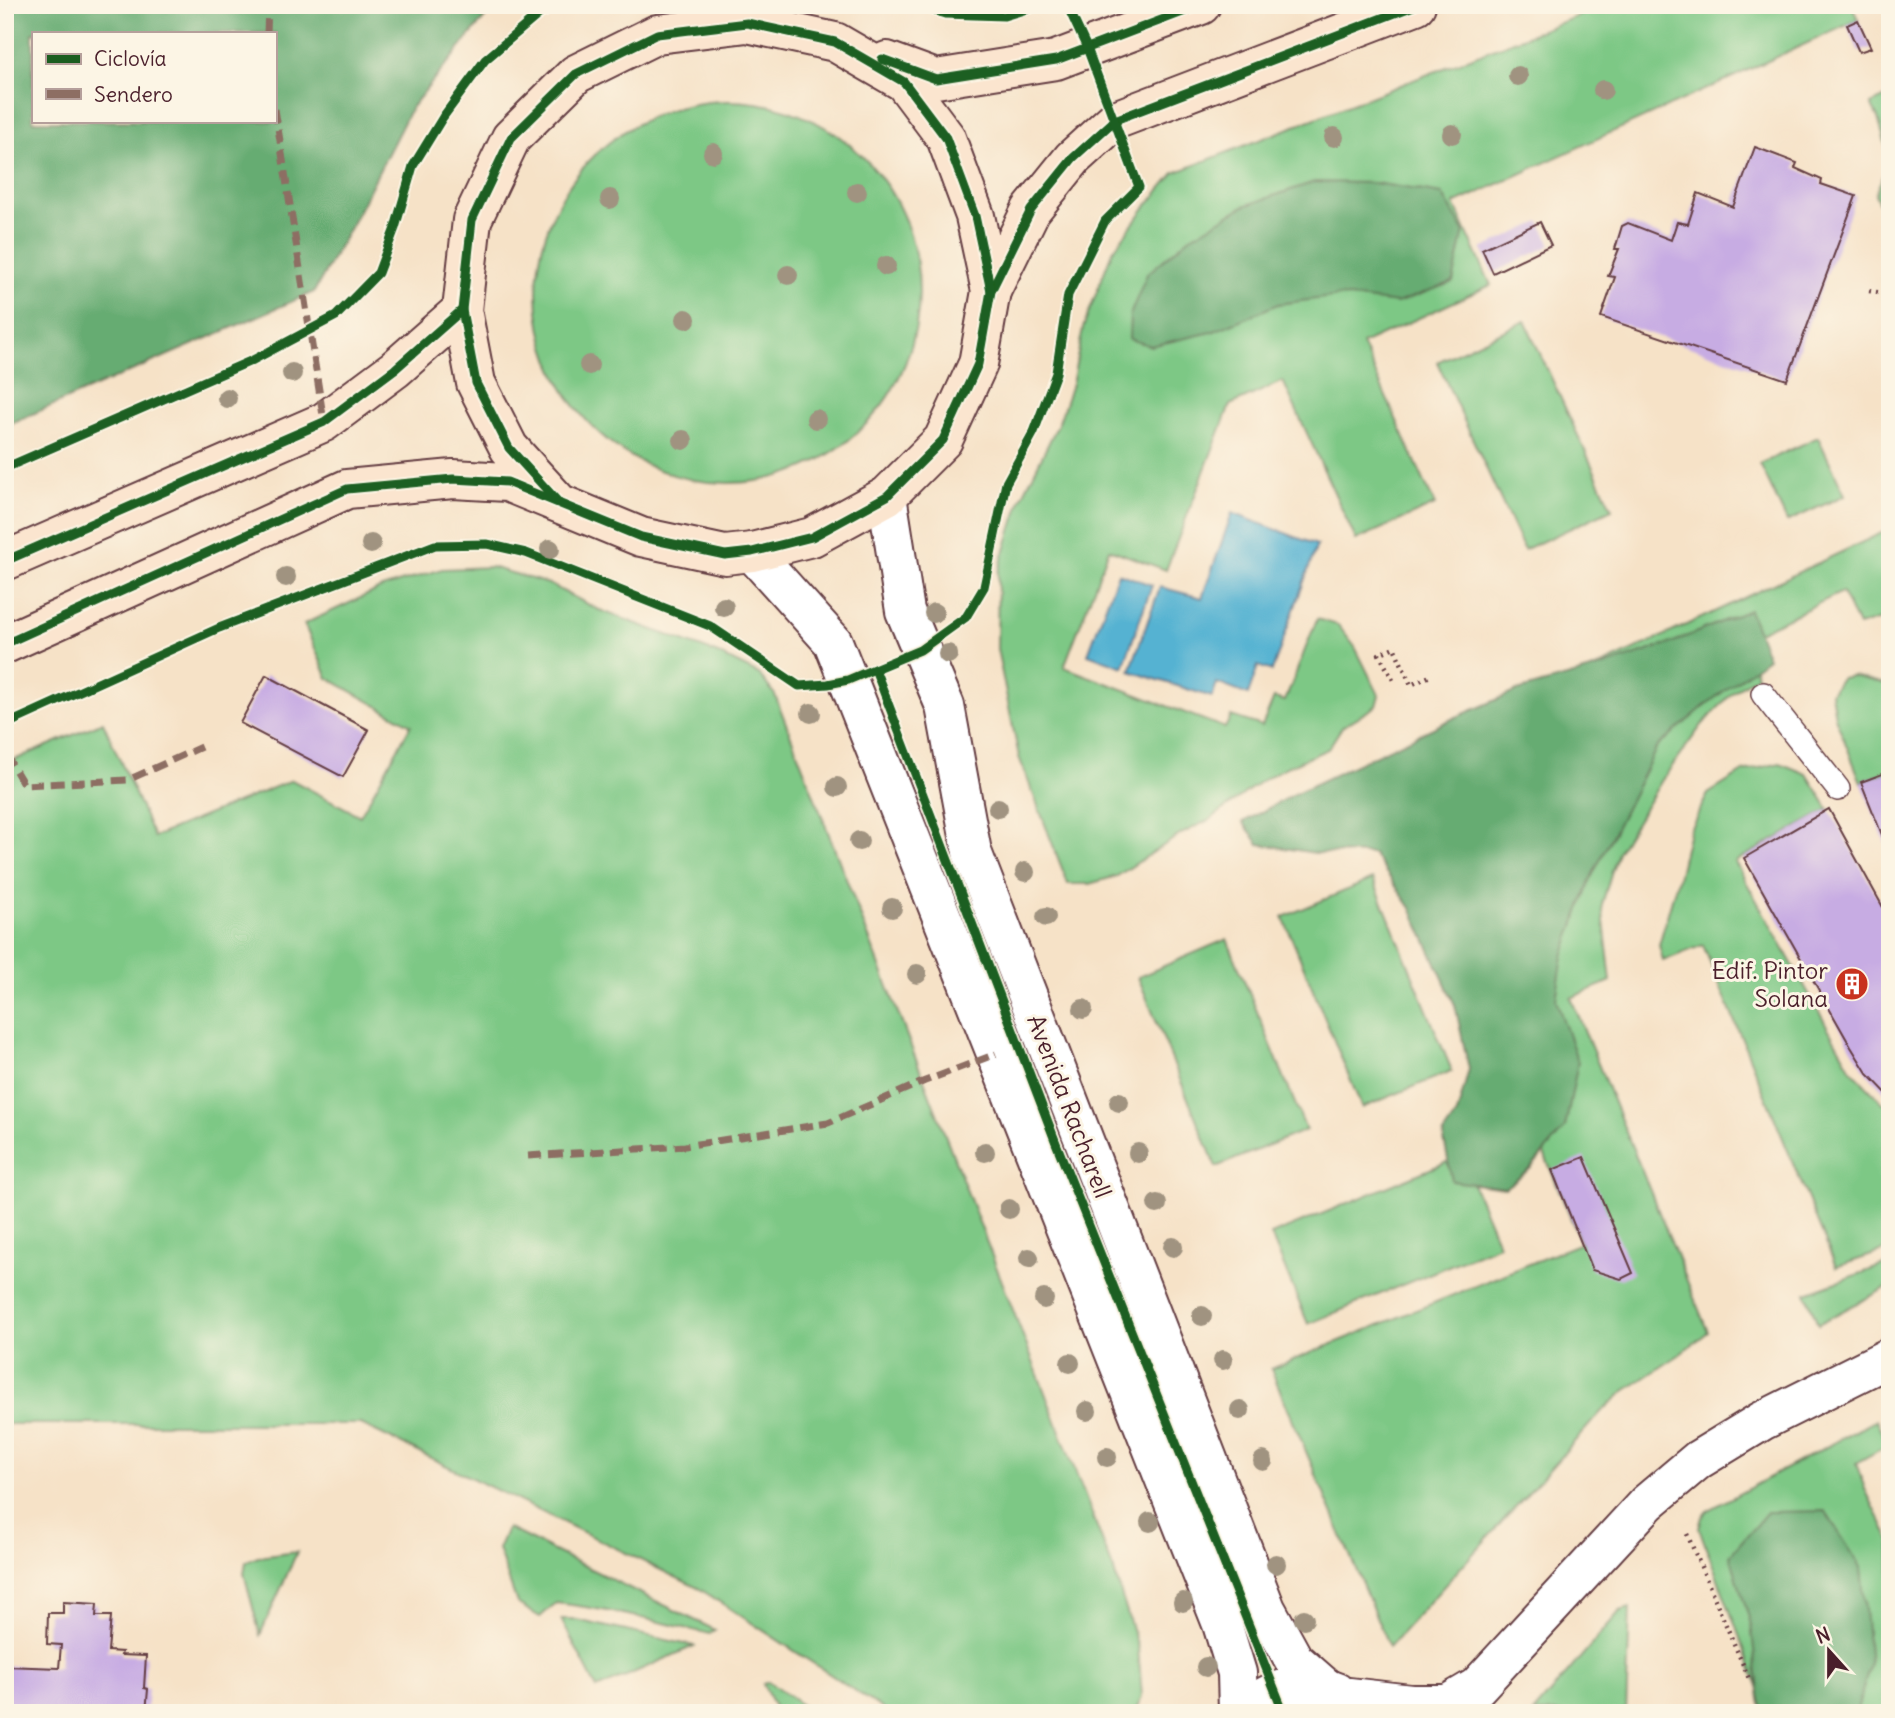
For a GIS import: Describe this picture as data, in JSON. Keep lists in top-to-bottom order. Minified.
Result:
{"streets":{"street":["Avenida Racharell"]},"places":{"building":["Edif. Pintor Solana"]},"legend":["Ciclovía","Sendero"],"north":"top"}
